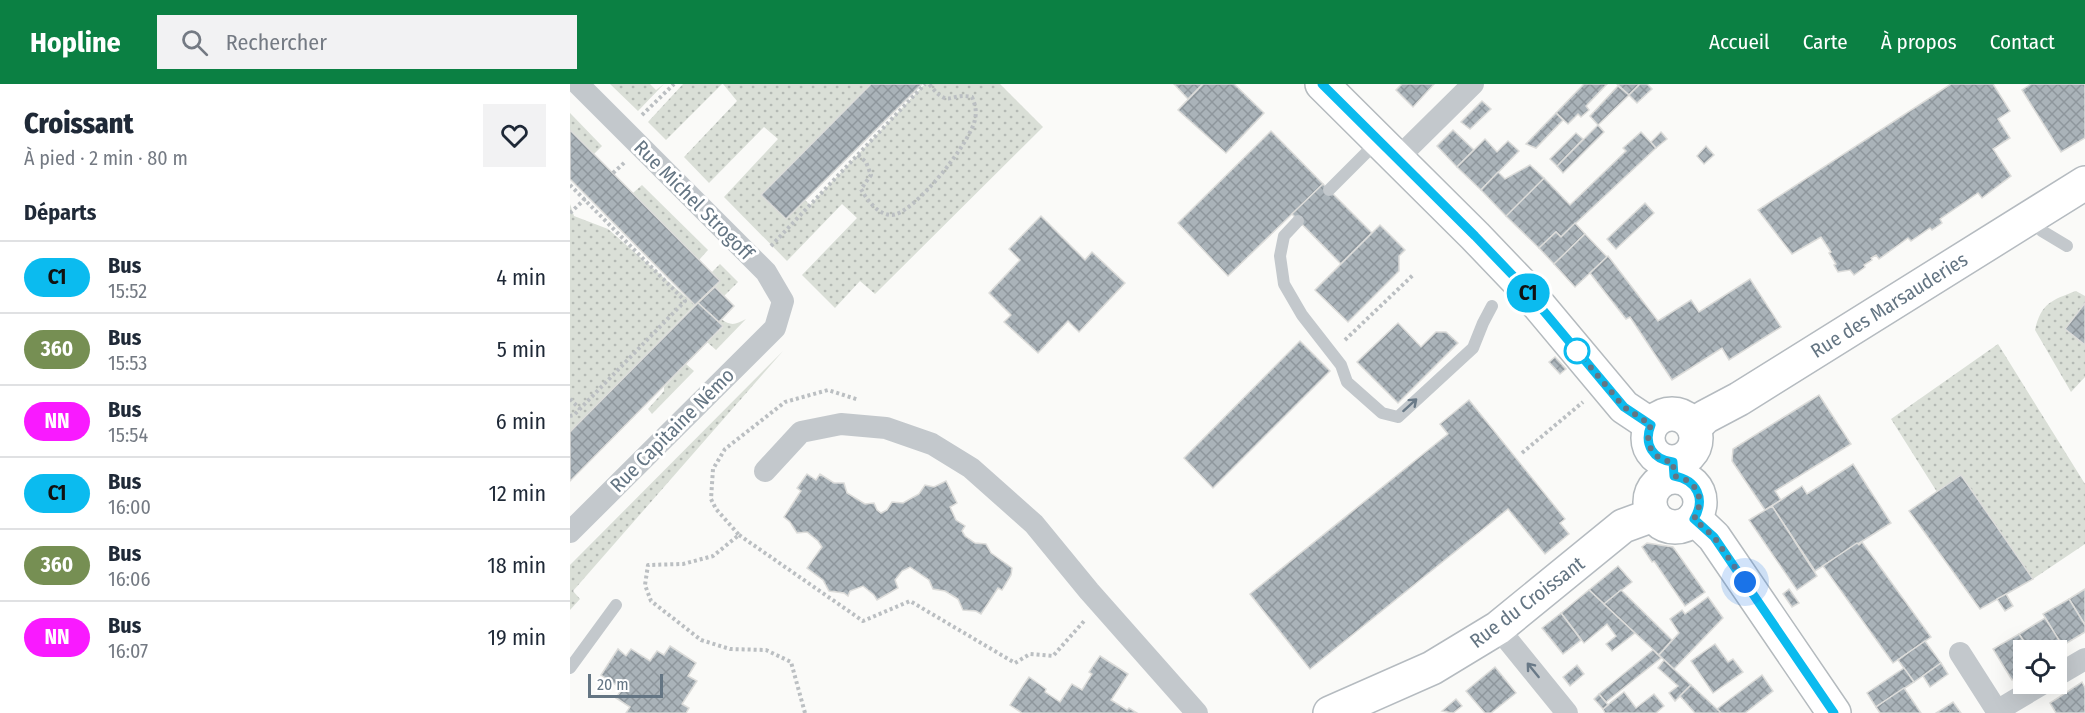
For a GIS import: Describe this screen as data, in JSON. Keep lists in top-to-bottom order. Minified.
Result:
{"streets":{"main road":["Rue des Marsauderies","Rue du Croissant"],"street":["Rue Michel Strogoff","Rue Capitaine Némo"]},"crossings":[["Rue Michel Strogoff","Rue Capitaine Némo"]],"lines":["bus line C1"],"scale_bar":"20 m","page":{"header":"Hopline","search":"Rechercher","nav":["Accueil","Carte","À propos","Contact"],"heading":[["Croissant","À pied · 2 min · 80 m"],"Départs"],"on_map":"C1","list":[{"mark":"C1","name":"Bus","note":"15:52","value":"4 min"},{"mark":"360","name":"Bus","note":"15:53","value":"5 min"},{"mark":"NN","name":"Bus","note":"15:54","value":"6 min"},{"mark":"C1","name":"Bus","note":"16:00","value":"12 min"},{"mark":"360","name":"Bus","note":"16:06","value":"18 min"},{"mark":"NN","name":"Bus","note":"16:07","value":"19 min"}],"scale":"20 m"}}
